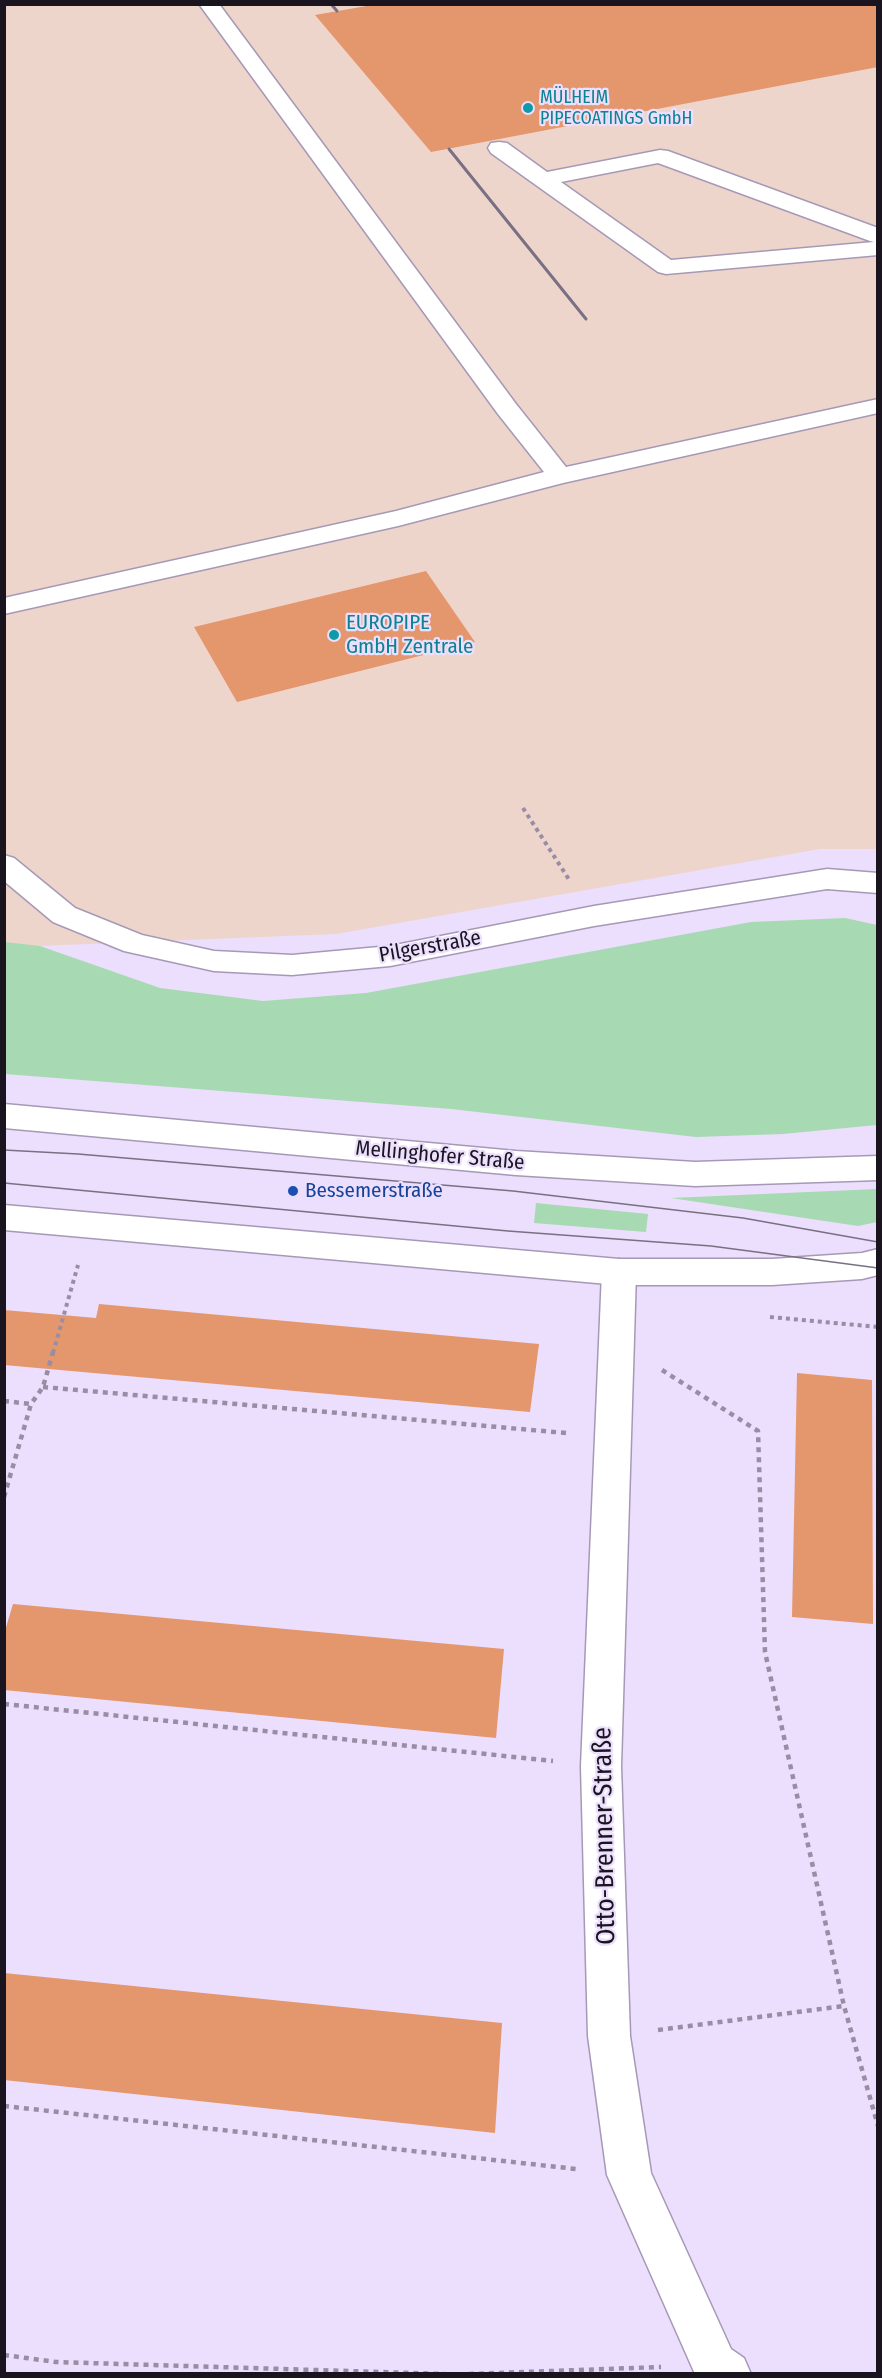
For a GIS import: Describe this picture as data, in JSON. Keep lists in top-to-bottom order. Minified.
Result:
{"streets":{"street":["Pilgerstraße","Mellinghofer Straße","Otto-Brenner-Straße"]},"places":["MÜLHEIM PIPECOATINGS GmbH","EUROPIPE GmbH Zentrale","Bessemerstraße"]}
